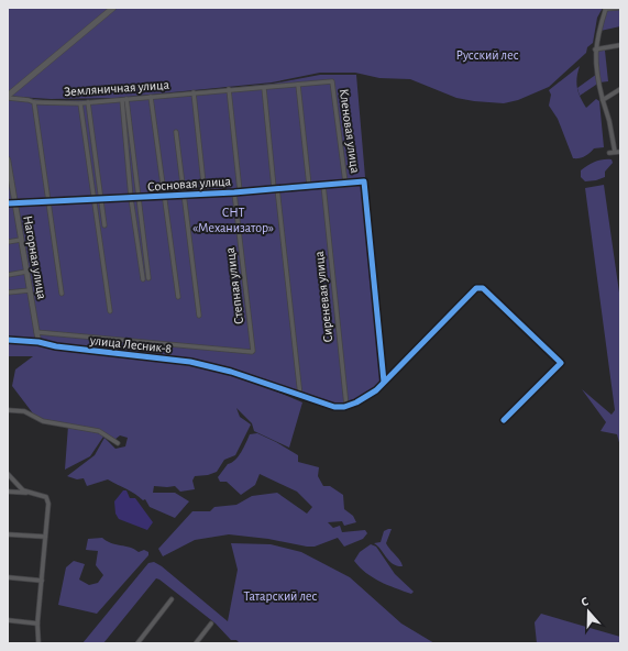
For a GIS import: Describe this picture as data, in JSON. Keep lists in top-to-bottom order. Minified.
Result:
{"streets":{"street":["Земляничная улица","Кленовая улица","Сосновая улица","Нагорная улица","Степная улица","Сиреневая улица","улица Лесник-8"]},"crossings":[["Земляничная улица","Кленовая улица"],["Кленовая улица","Сосновая улица"],["Сосновая улица","Нагорная улица"],["Сосновая улица","Степная улица"],["Сосновая улица","Сиреневая улица"],["Нагорная улица","Степная улица"],["Нагорная улица","улица Лесник-8"],["Сиреневая улица","улица Лесник-8"]],"parks":["Русский лес","СНТ «Механизатор»","Татарский лес"],"north":"top"}
